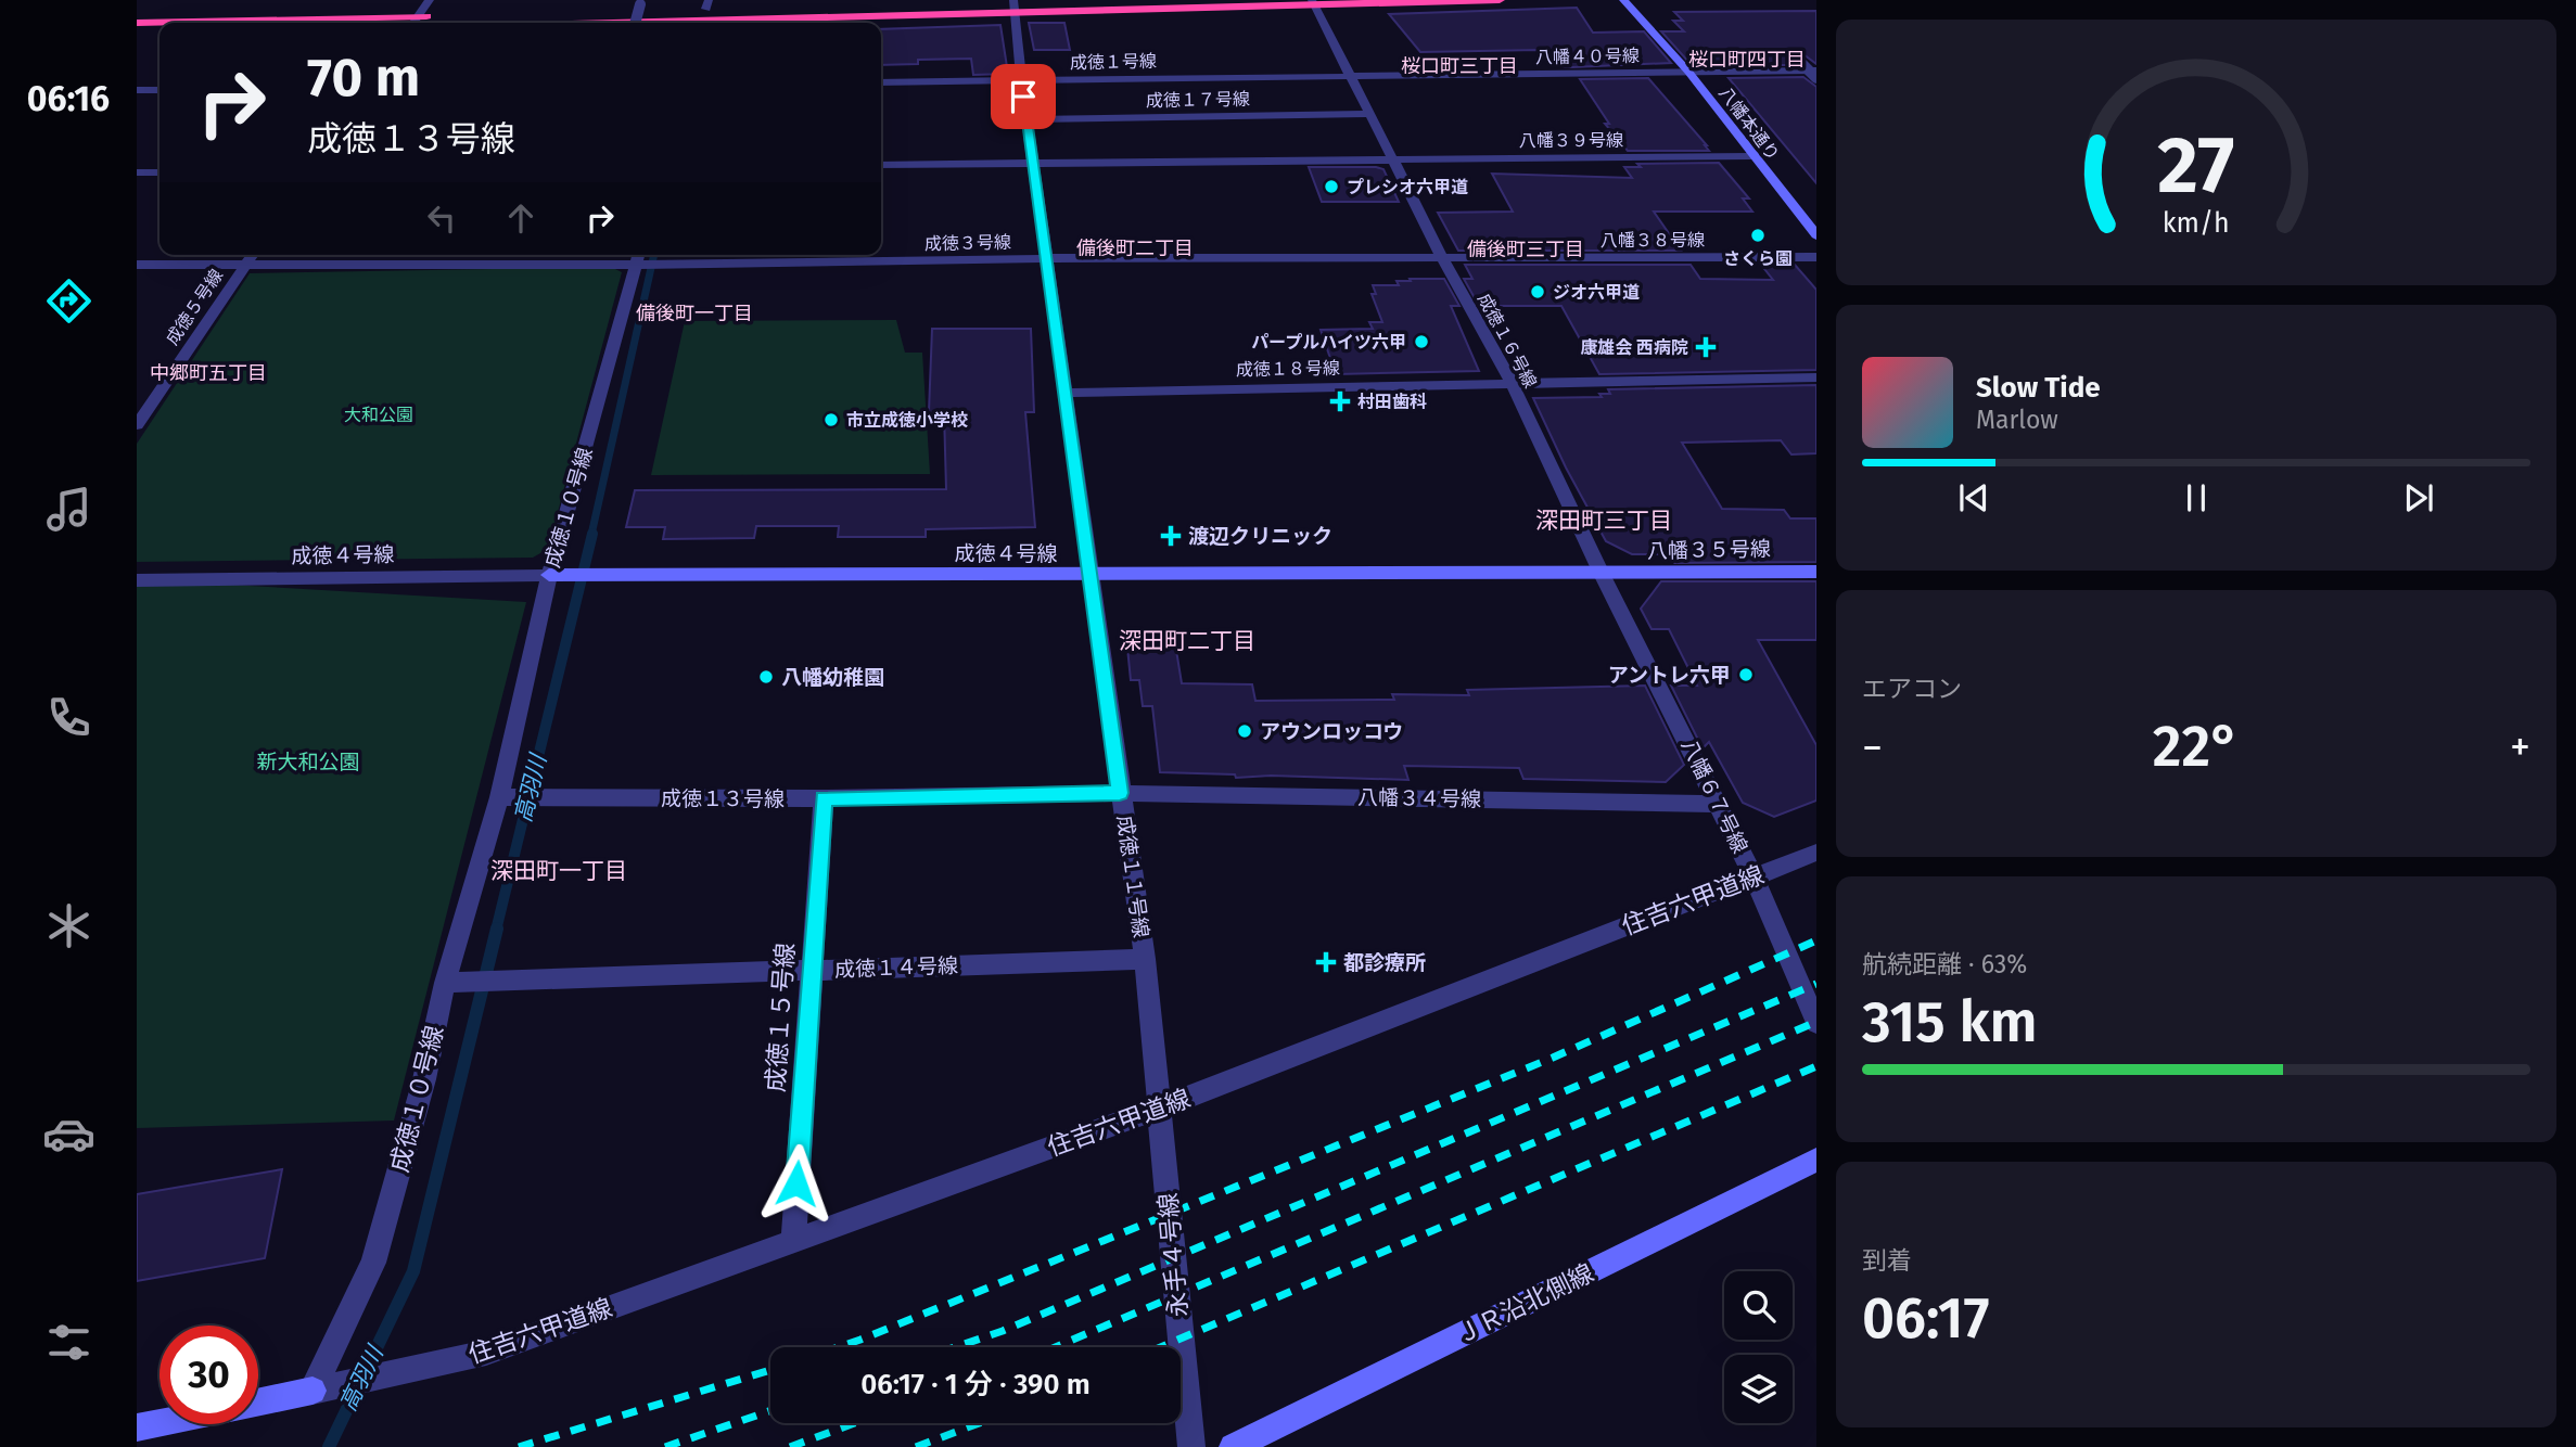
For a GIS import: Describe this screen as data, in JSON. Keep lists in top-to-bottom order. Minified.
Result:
{"streets":{"street":["八幡４０号線","成徳１号線","成徳１７号線","八幡本通り","八幡３９号線","八幡３８号線","成徳３号線","成徳５号線","成徳１６号線","成徳１８号線","成徳１０号線","八幡３５号線","成徳４号線","八幡６７号線","成徳１３号線","八幡３４号線","成徳１１号線","住吉六甲道線","成徳１４号線","成徳１５号線","永手４号線","ＪＲ沿北側線"]},"crossings":[["八幡４０号線","成徳１号線"],["八幡４０号線","八幡本通り"],["八幡４０号線","成徳１６号線"],["成徳１号線","成徳１６号線"],["成徳１号線","成徳１１号線"],["成徳１７号線","成徳１６号線"],["成徳１７号線","成徳１１号線"],["八幡本通り","八幡３９号線"],["八幡３９号線","成徳１６号線"],["八幡３９号線","成徳１１号線"],["八幡３８号線","成徳３号線"],["八幡３８号線","成徳１６号線"],["成徳３号線","成徳１６号線"],["成徳３号線","成徳１０号線"],["成徳３号線","成徳１１号線"],["成徳１６号線","成徳１８号線"],["成徳１６号線","八幡３５号線"],["成徳１６号線","成徳４号線"],["成徳１６号線","八幡６７号線"],["成徳１８号線","成徳１１号線"],["成徳１０号線","成徳４号線"],["成徳１０号線","成徳１３号線"],["成徳１０号線","住吉六甲道線"],["成徳１０号線","成徳１４号線"],["八幡３５号線","成徳４号線"],["八幡３５号線","八幡６７号線"],["成徳４号線","八幡６７号線"],["成徳４号線","成徳１１号線"],["八幡６７号線","八幡３４号線"],["八幡６７号線","住吉六甲道線"],["成徳１３号線","八幡３４号線"],["成徳１３号線","成徳１１号線"],["成徳１３号線","成徳１５号線"],["八幡３４号線","成徳１１号線"],["成徳１１号線","住吉六甲道線"],["成徳１１号線","成徳１４号線"],["成徳１１号線","永手４号線"],["住吉六甲道線","成徳１５号線"],["住吉六甲道線","永手４号線"],["成徳１４号線","成徳１５号線"]],"districts":["桜口町四丁目","桜口町三丁目","備後町二丁目","備後町三丁目","備後町一丁目","中郷町五丁目","深田町三丁目","深田町二丁目","深田町一丁目"],"water":["高羽川"],"parks":["大和公園","新大和公園"],"places":{"other":["プレシオ六甲道","さくら園","ジオ六甲道","パープルハイツ六甲","市立成徳小学校","アントレ六甲","八幡幼稚園","アウンロッコウ"],"health":["康雄会 西病院","村田歯科","渡辺クリニック","都診療所"]},"page":{"tabs":"06:16","turn":["70 m","成徳１３号線"],"song":["Slow Tide","Marlow"],"tile":["エアコン",["航続距離 · 63%","315 km"],["到着","06:17"]],"heat":["−","22°","+"],"limit":"30","trip":"06:17 · 1 分 · 390 m","gauge":["27","km/h"]}}
